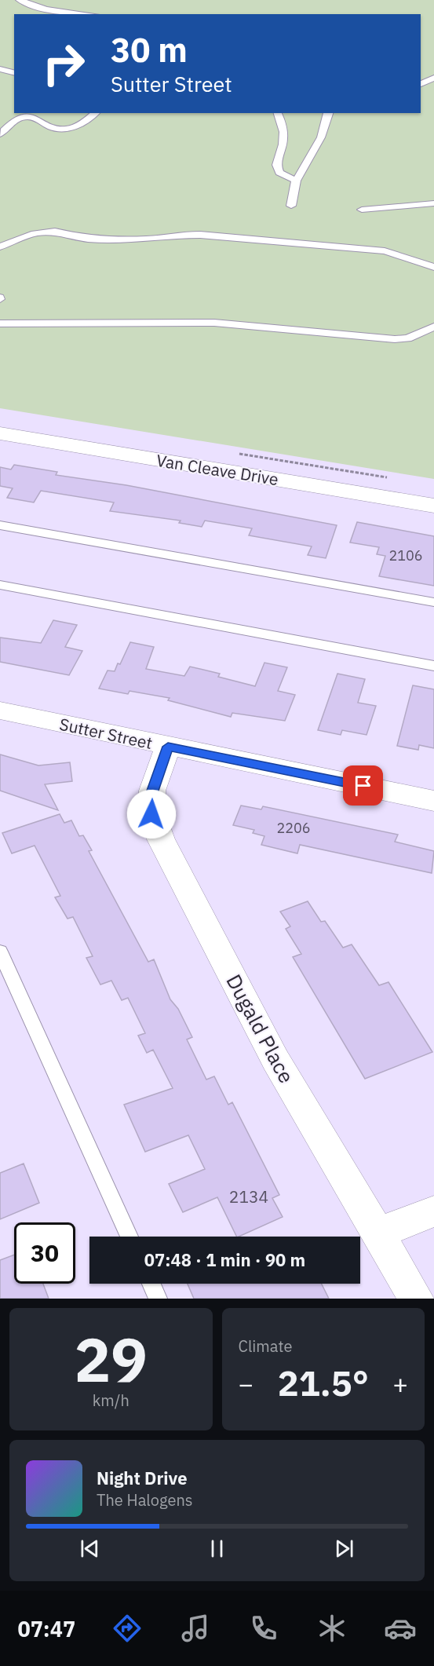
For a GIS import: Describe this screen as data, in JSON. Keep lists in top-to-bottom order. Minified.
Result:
{"streets":{"street":["Van Cleave Drive","Sutter Street","Dugald Place"]},"crossings":[["Sutter Street","Dugald Place"]],"house_numbers":["2106","2206","2134"],"page":{"turn":["30 m","Sutter Street"],"limit":"30","trip":"07:48 · 1 min · 90 m","tile":[["29","km/h"],"Climate"],"heat":["−","21.5°","+"],"song":["Night Drive","The Halogens"],"tabs":"07:47"}}
